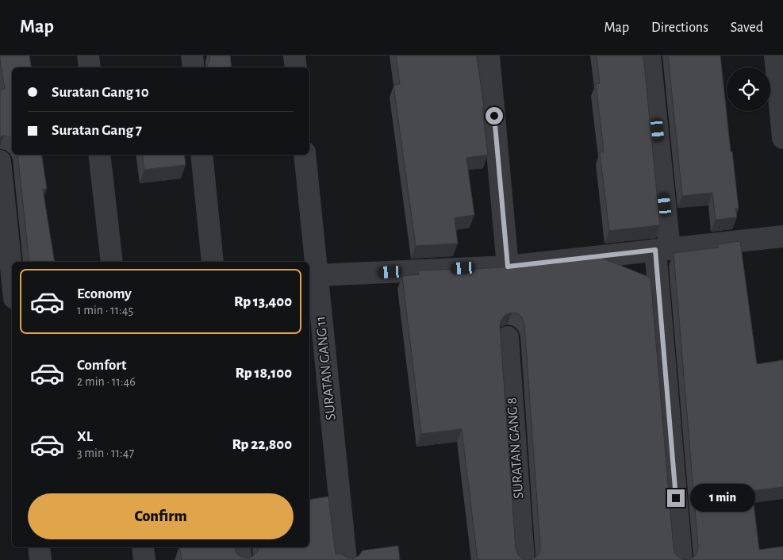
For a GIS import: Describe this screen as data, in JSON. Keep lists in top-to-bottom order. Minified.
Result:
{"streets":{"street":["SURATAN GANG 11","SURATAN GANG 8"]},"page":{"header":"Map","nav":["Map","Directions","Saved"],"banner":["Suratan Gang 10","Suratan Gang 7"],"list":[{"name":"Economy","note":"1 min · 11:45","value":"Rp 13,400"},{"name":"Comfort","note":"2 min · 11:46","value":"Rp 18,100"},{"name":"XL","note":"3 min · 11:47","value":"Rp 22,800"}],"bubble":"1 min","buttons":"Confirm"}}
